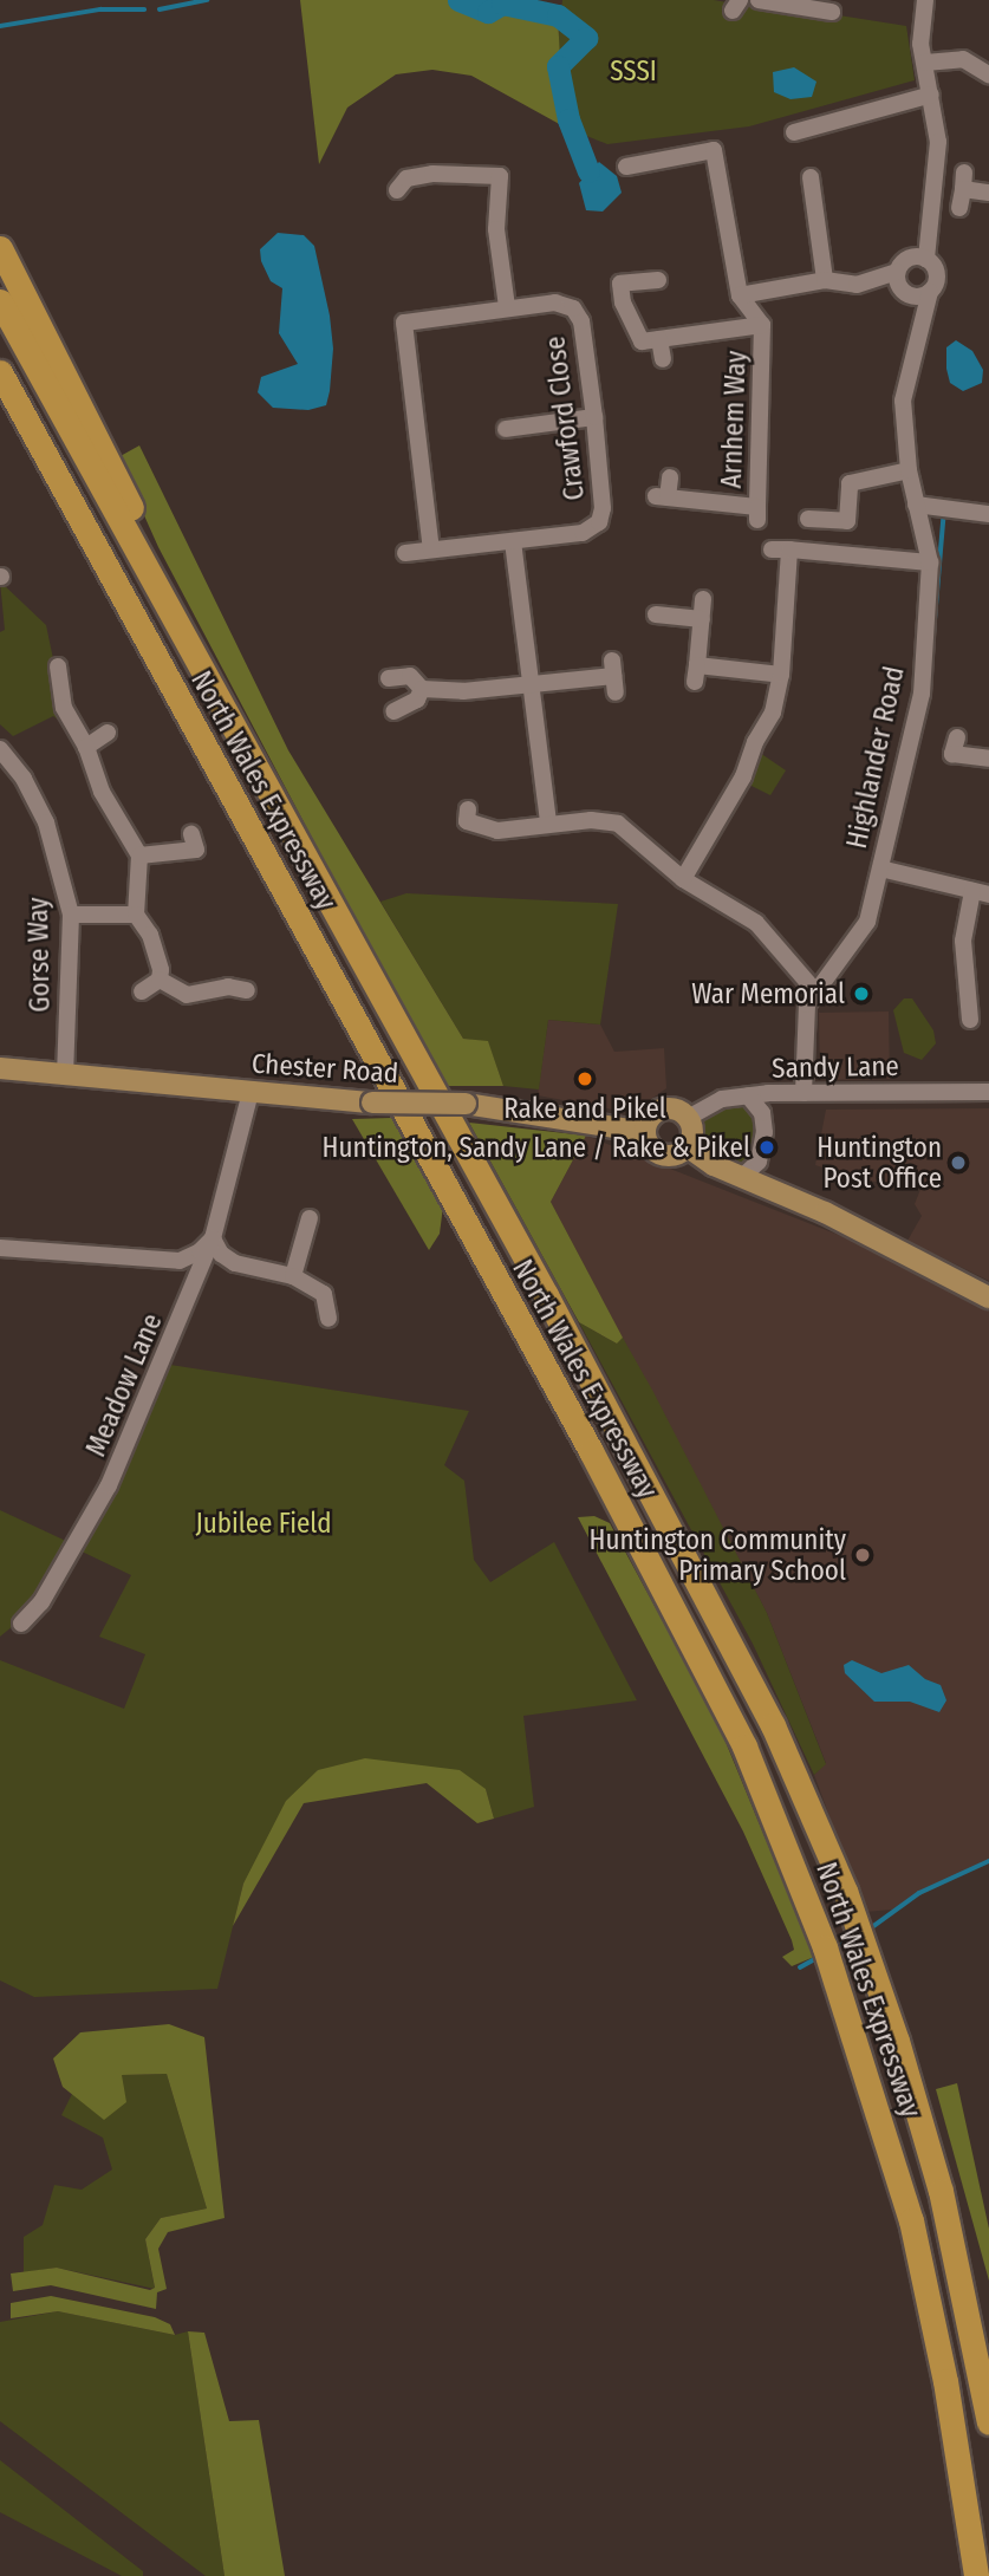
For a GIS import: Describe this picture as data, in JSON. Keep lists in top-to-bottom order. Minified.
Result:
{"streets":{"highway":["North Wales Expressway"],"main road":["Chester Road"],"street":["Crawford Close","Arnhem Way","Highlander Road","Gorse Way","Sandy Lane","Meadow Lane"]},"crossings":[["Highlander Road","Sandy Lane"],["Gorse Way","Chester Road"],["Sandy Lane","Chester Road"],["Chester Road","Meadow Lane"]],"parks":["SSSI","Jubilee Field"],"places":["War Memorial","Rake and Pikel","Huntington, Sandy Lane / Rake & Pikel","Huntington Post Office","Huntington Community Primary School"]}
